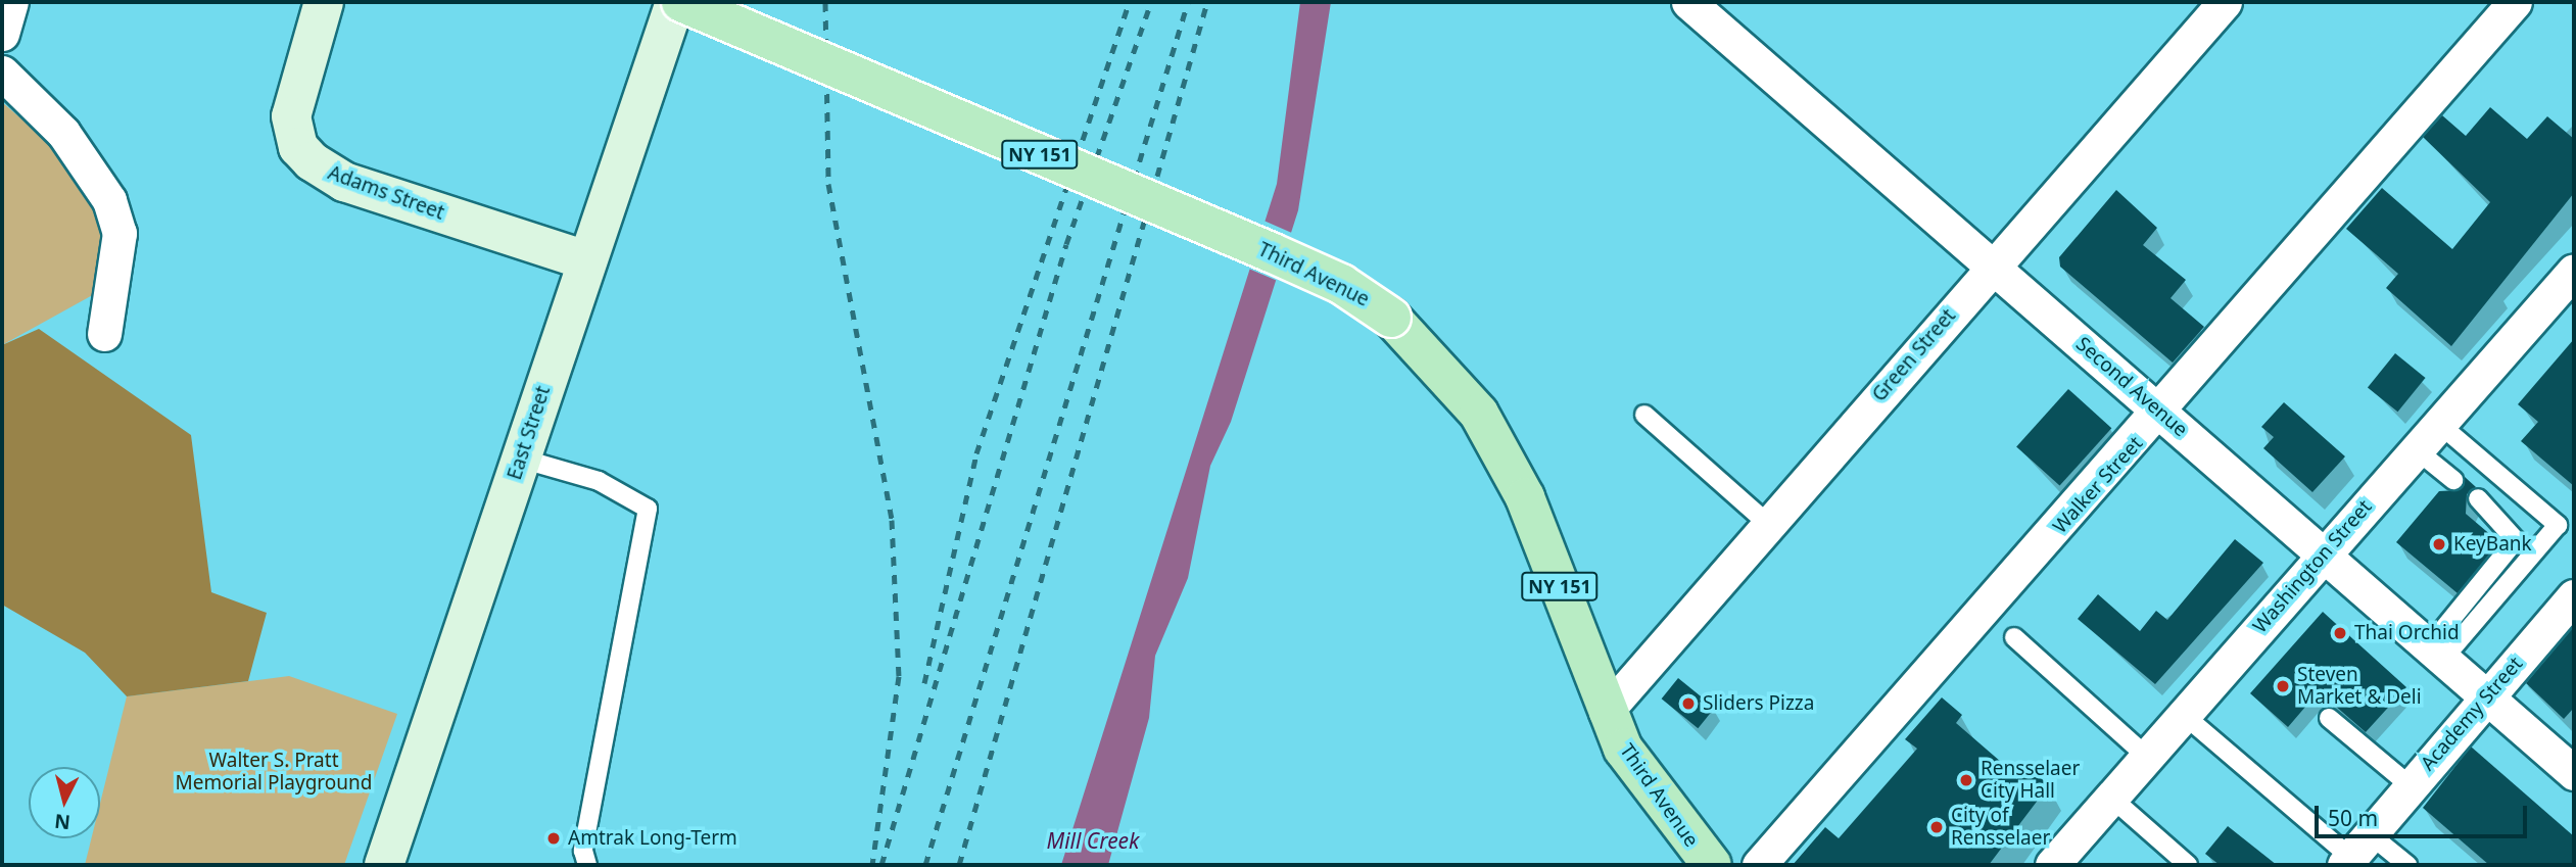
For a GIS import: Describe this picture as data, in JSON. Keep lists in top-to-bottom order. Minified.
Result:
{"streets":{"main road":["NY 151","Third Avenue"],"street":["Adams Street","Green Street","Second Avenue","East Street","Walker Street","Washington Street","Academy Street"]},"crossings":[["Adams Street","East Street"],["Third Avenue","Green Street"],["Green Street","Second Avenue"],["Second Avenue","Walker Street"],["Second Avenue","Washington Street"],["Second Avenue","Academy Street"]],"water":["Mill Creek"],"parks":["Walter S. Pratt Memorial Playground"],"places":["KeyBank","Thai Orchid","Steven Market & Deli","Sliders Pizza","Rensselaer City Hall","City of Rensselaer","Amtrak Long-Term"],"scale_bar":"50 m","north":"bottom"}
